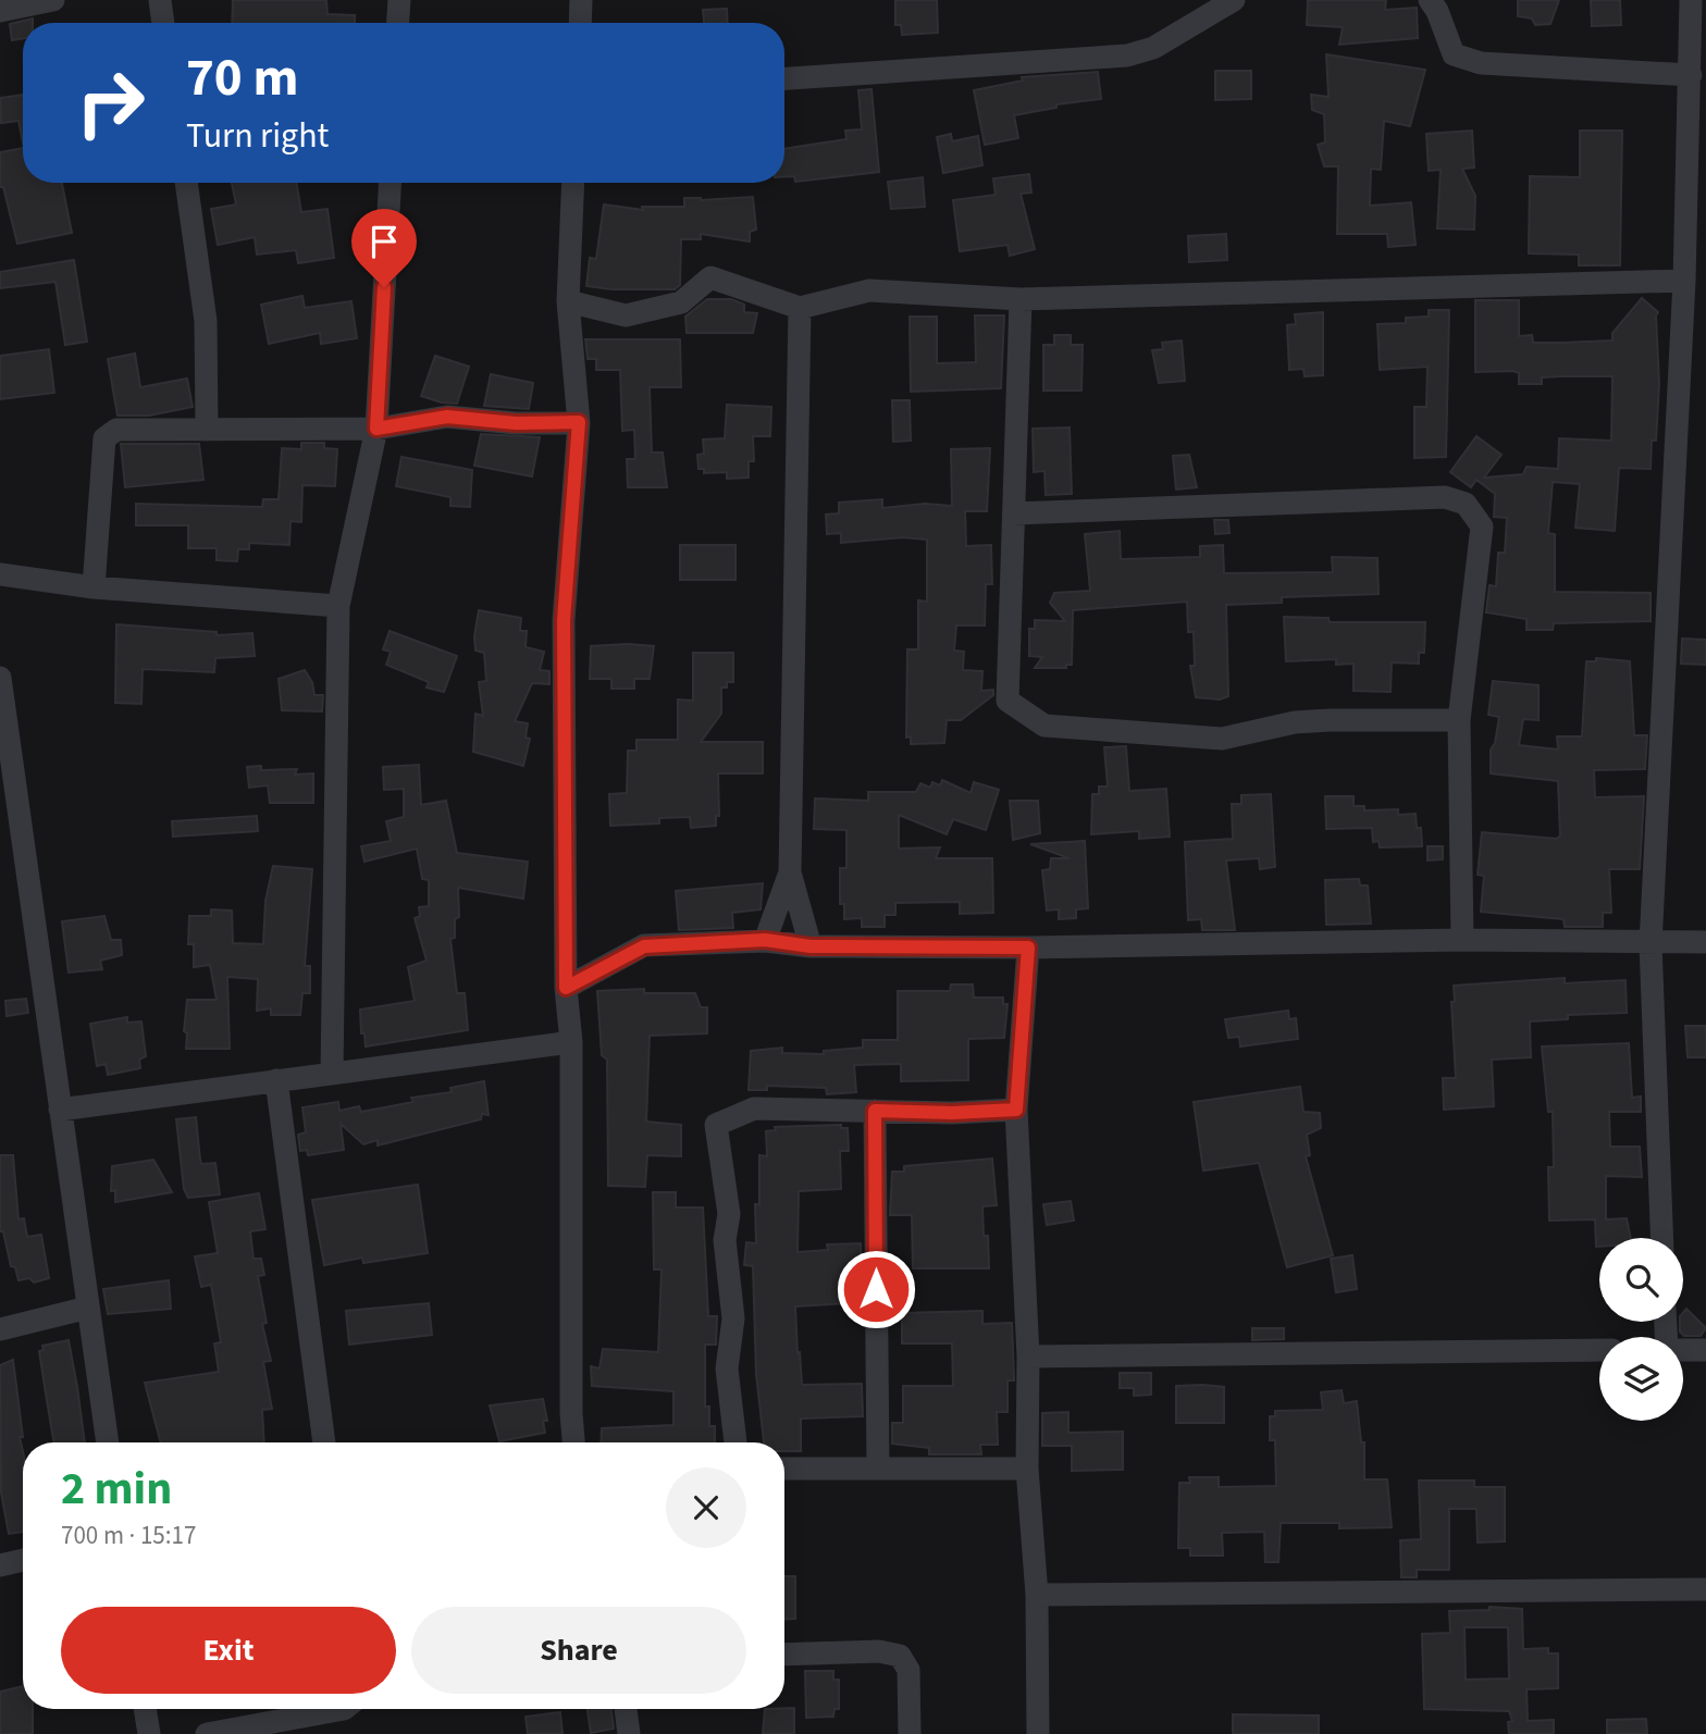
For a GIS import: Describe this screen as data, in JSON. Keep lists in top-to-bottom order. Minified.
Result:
{"page":{"turn":["70 m","Turn right"],"heading":["2 min","700 m · 15:17"],"buttons":["Exit","Share"]}}
